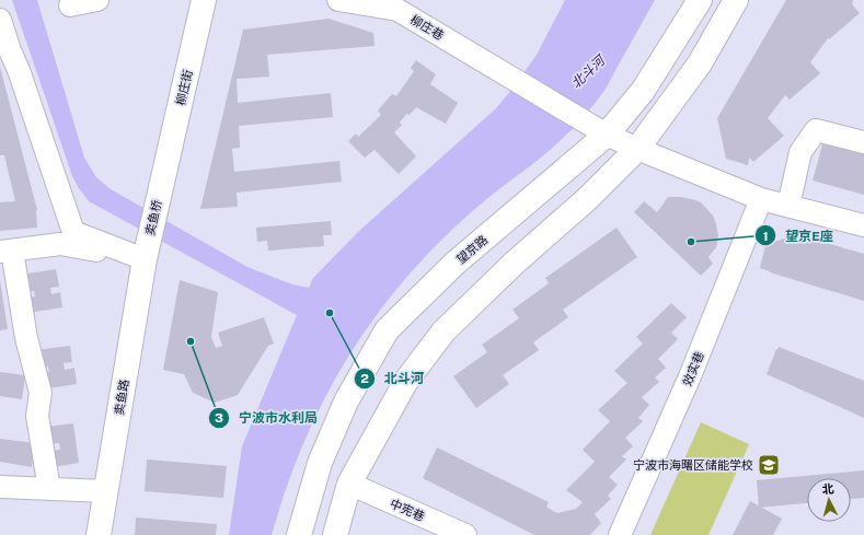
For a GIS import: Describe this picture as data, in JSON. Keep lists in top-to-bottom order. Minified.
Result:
{"streets":{"main road":["柳庄街","卖鱼桥","望京路","卖鱼路"],"street":["柳庄巷","效实巷","中宪巷"]},"crossings":[["柳庄巷","望京路"],["柳庄巷","效实巷"],["柳庄街","卖鱼桥"],["卖鱼桥","卖鱼路"]],"water":["北斗河"],"places":{"other":["望京E座","北斗河","宁波市水利局"],"school or university":["宁波市海曙区储能学校"]},"north":"top"}
